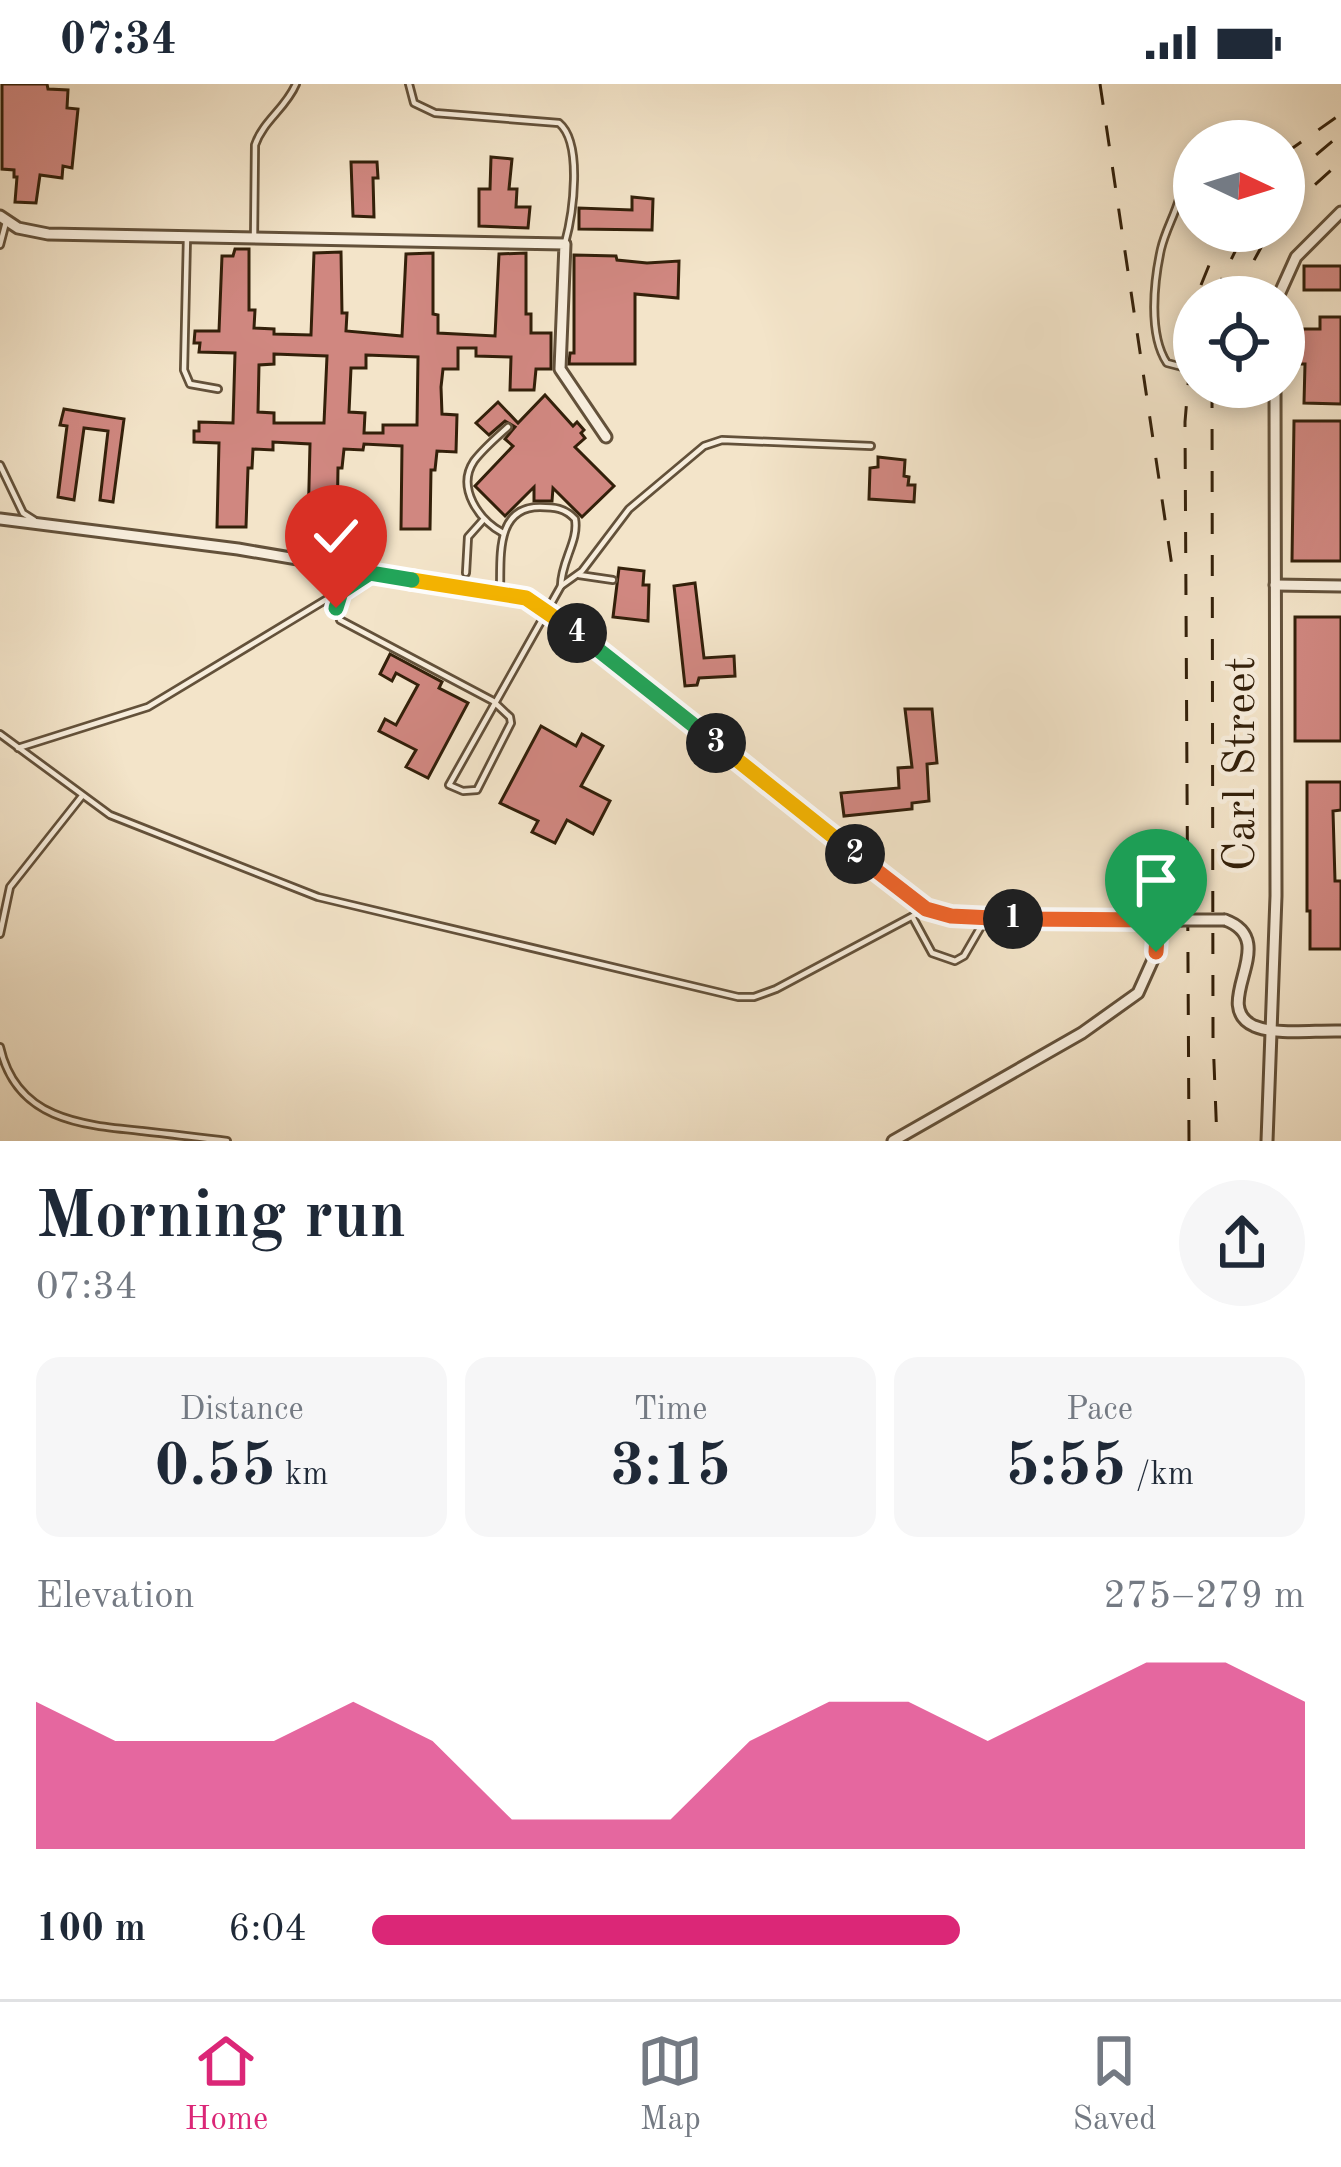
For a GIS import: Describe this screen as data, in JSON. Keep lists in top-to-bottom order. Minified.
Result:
{"streets":{"street":["Carl Street"]},"north":"right","page":{"status":"07:34","pins":["4","3","2","1"],"heading":["Morning run","07:34"],"stats":[["Distance","0.55 km"],["Time","3:15"],["Pace","5:55 /km"]],"chart":["Elevation","275–279 m"],"list":[{"name":"100 m","note":"6:04"}],"tabs":["Home","Map","Saved"]}}
